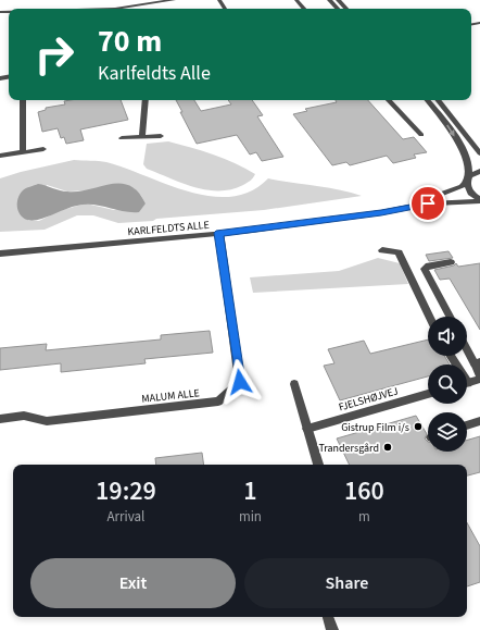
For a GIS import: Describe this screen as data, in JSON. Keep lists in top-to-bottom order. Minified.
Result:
{"streets":{"street":["KARLFELDTS ALLE","MALUM ALLE","FJELSHØJVEJ"]},"crossings":[["KARLFELDTS ALLE","MALUM ALLE"]],"places":["Gistrup Film i/s","Trandersgård"],"page":{"turn":["70 m","Karlfeldts Alle"],"eta":["19:29","Arrival","1","min","160","m"],"buttons":["Exit","Share"]}}
